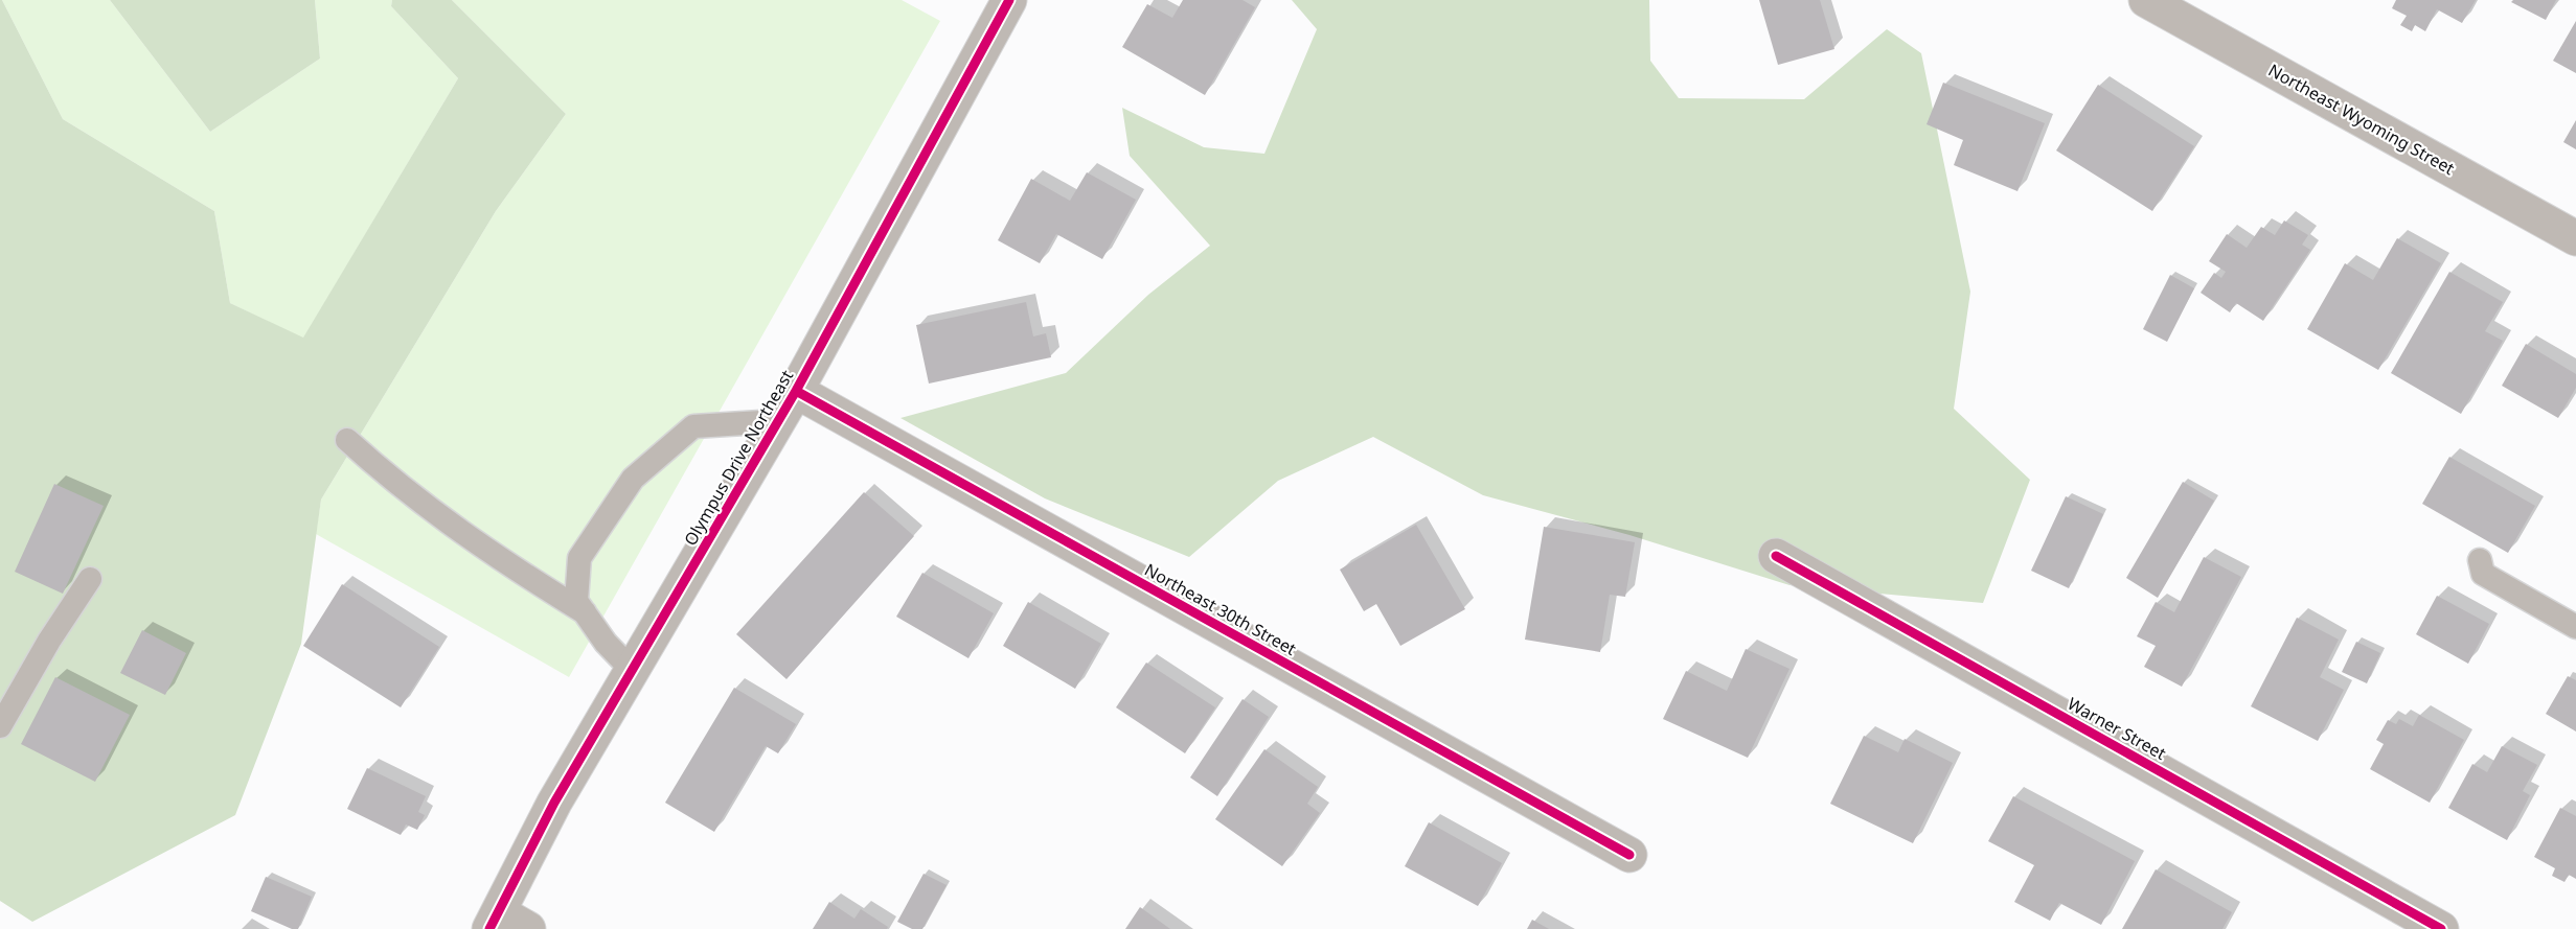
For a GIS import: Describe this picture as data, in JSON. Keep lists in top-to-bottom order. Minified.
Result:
{"streets":{"street":["Northeast Wyoming Street","Olympus Drive Northeast","Northeast 30th Street","Warner Street"]},"crossings":[["Olympus Drive Northeast","Northeast 30th Street"]]}
